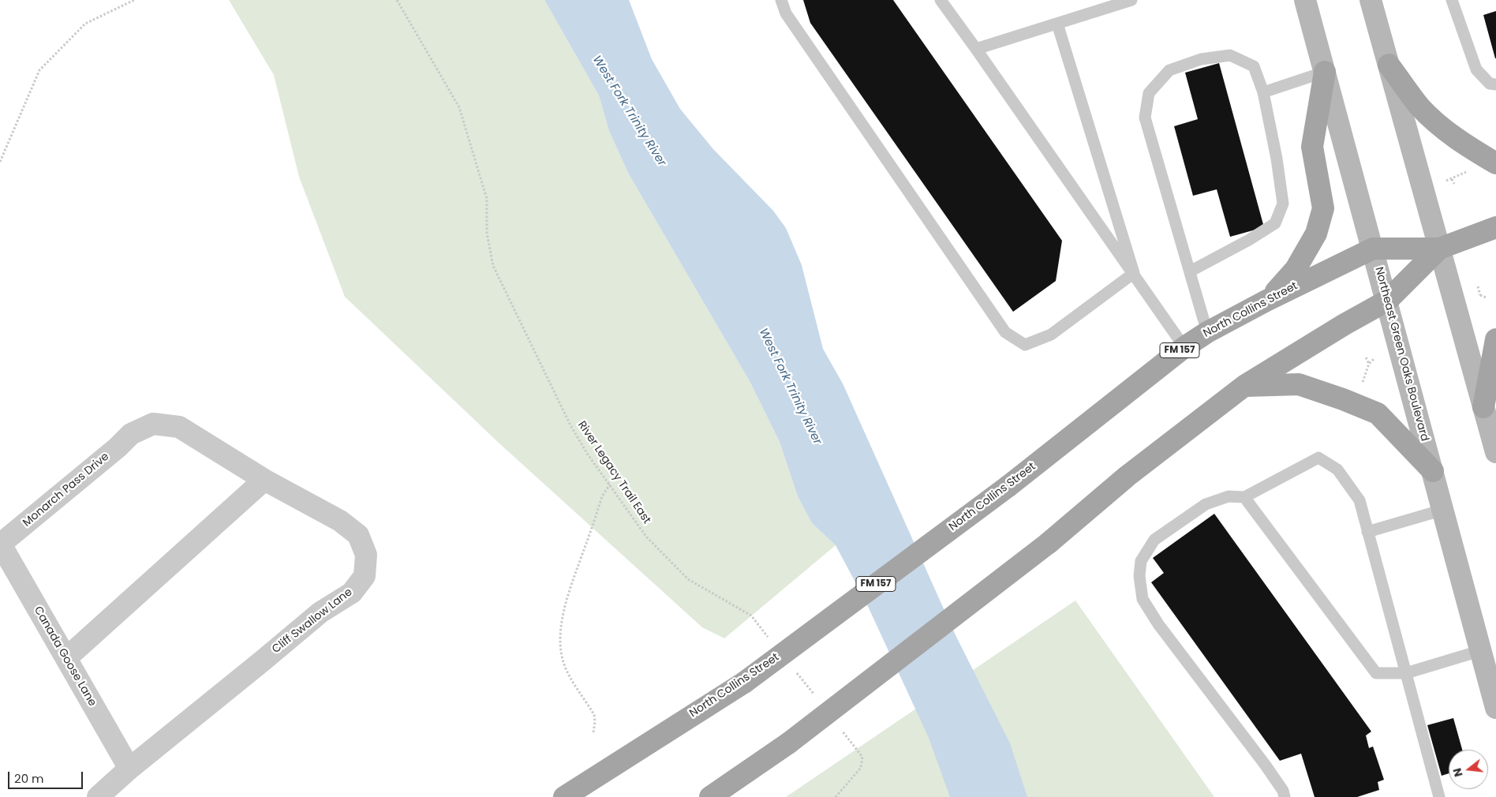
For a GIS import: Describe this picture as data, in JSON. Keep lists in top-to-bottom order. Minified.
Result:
{"streets":{"main road":["North Collins Street","FM 157","Northeast Green Oaks Boulevard"],"street":["Monarch Pass Drive","Cliff Swallow Lane","Canada Goose Lane"],"path":["River Legacy Trail East"]},"crossings":[["North Collins Street","Northeast Green Oaks Boulevard"],["Monarch Pass Drive","Cliff Swallow Lane"],["Monarch Pass Drive","Canada Goose Lane"],["Cliff Swallow Lane","Canada Goose Lane"]],"water":["West Fork Trinity River"],"scale_bar":"20 m","north":"left"}
